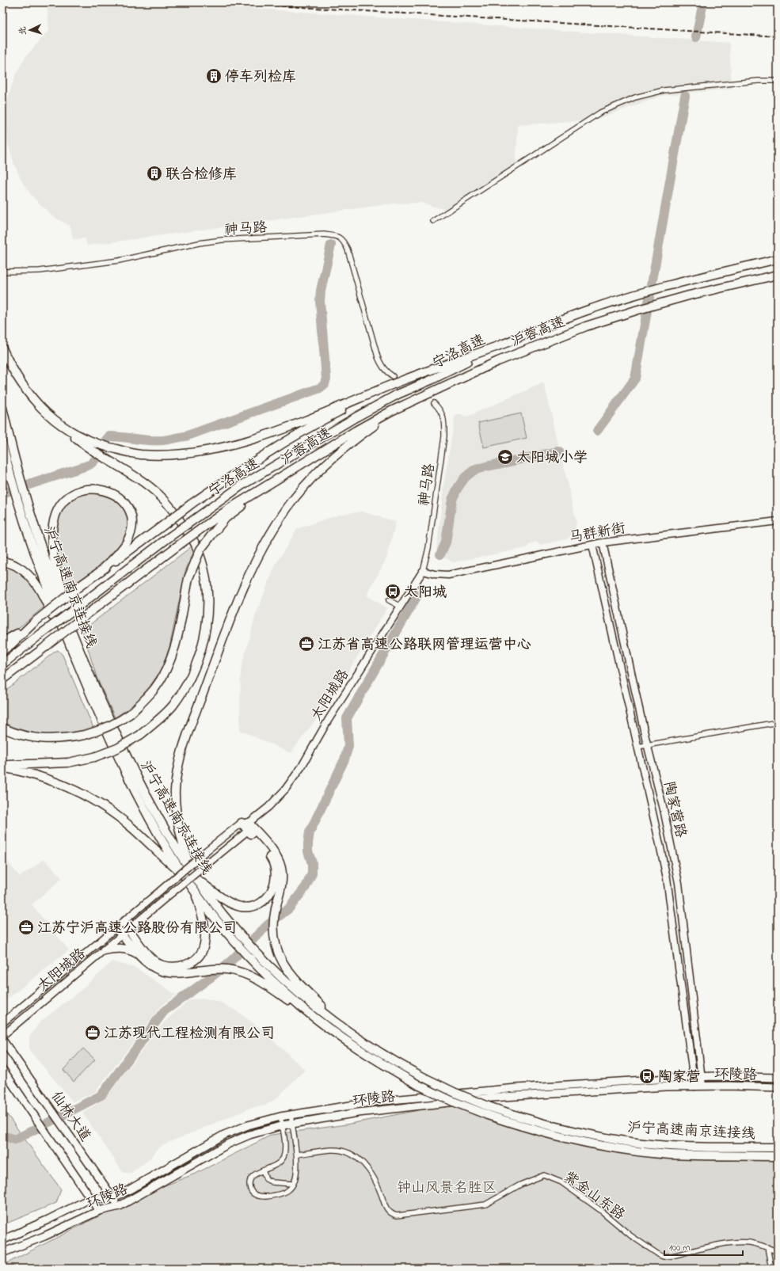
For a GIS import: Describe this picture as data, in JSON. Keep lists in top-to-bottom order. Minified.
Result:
{"streets":{"highway":["沪蓉高速","宁洛高速","沪宁高速南京连接线"],"main road":["马群新街","太阳城路","陶家营路","环陵路","仙林大道"],"street":["神马路","紫金山东路"]},"crossings":[["神马路","马群新街"],["神马路","太阳城路"],["沪蓉高速","宁洛高速"],["马群新街","太阳城路"],["马群新街","陶家营路"],["陶家营路","环陵路"],["环陵路","仙林大道"]],"parks":["钟山风景名胜区"],"places":{"building":["停车列检库","联合检修库"],"school or university":["太阳城小学"],"bus stop":["太阳城","陶家营"],"office":["江苏省高速公路联网管理运营中心","江苏宁沪高速公路股份有限公司","江苏现代工程检测有限公司"]},"scale_bar":"100 m","north":"left"}
